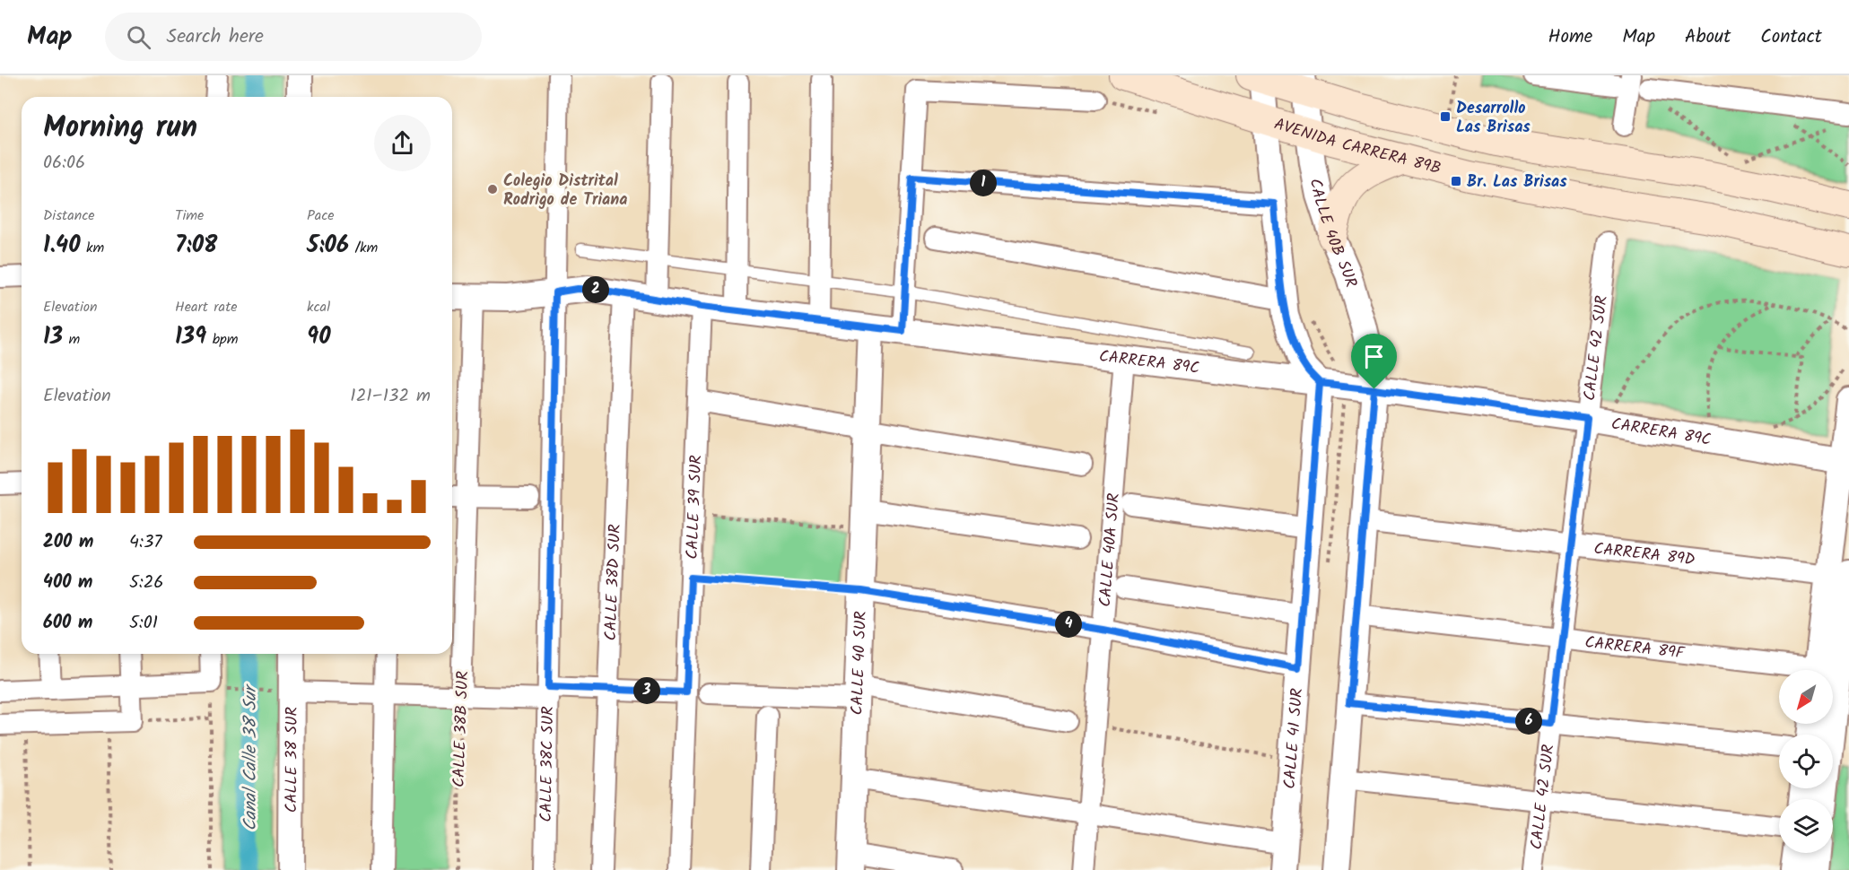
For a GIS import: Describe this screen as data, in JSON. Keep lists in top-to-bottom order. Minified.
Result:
{"streets":{"main road":["AVENIDA CARRERA 89B"],"street":["CALLE 40B SUR","CALLE 42 SUR","CARRERA 89C","CALLE 39 SUR","CALLE 40A SUR","CARRERA 89D","CALLE 38D SUR","CARRERA 89F","CALLE 40 SUR","CALLE 38B SUR","CALLE 41 SUR","CALLE 38 SUR","CALLE 38C SUR"]},"crossings":[["AVENIDA CARRERA 89B","CALLE 40B SUR"],["CALLE 40B SUR","CARRERA 89C"],["CALLE 42 SUR","CARRERA 89C"],["CALLE 42 SUR","CARRERA 89D"],["CALLE 42 SUR","CARRERA 89F"],["CARRERA 89C","CALLE 39 SUR"],["CARRERA 89C","CALLE 40A SUR"],["CARRERA 89C","CALLE 38D SUR"],["CARRERA 89C","CALLE 40 SUR"],["CARRERA 89C","CALLE 38B SUR"],["CARRERA 89C","CALLE 41 SUR"],["CARRERA 89C","CALLE 38C SUR"]],"water":["Canal Calle 38 Sur"],"places":{"transit":["Desarrollo Las Brisas","Br. Las Brisas"],"other":["Colegio Distrital Rodrigo de Triana"]},"north":"bottom left","page":{"header":"Map","search":"Search here","nav":["Home","Map","About","Contact"],"heading":["Morning run","06:06"],"pins":["1","2","4","3","6"],"stats":[["Distance","1.40 km"],["Time","7:08"],["Pace","5:06 /km"],["Elevation","13 m"],["Heart rate","139 bpm"],["kcal","90"]],"chart":["Elevation","121–132 m"],"list":[{"name":"200 m","note":"4:37"},{"name":"400 m","note":"5:26"},{"name":"600 m","note":"5:01"}]}}
